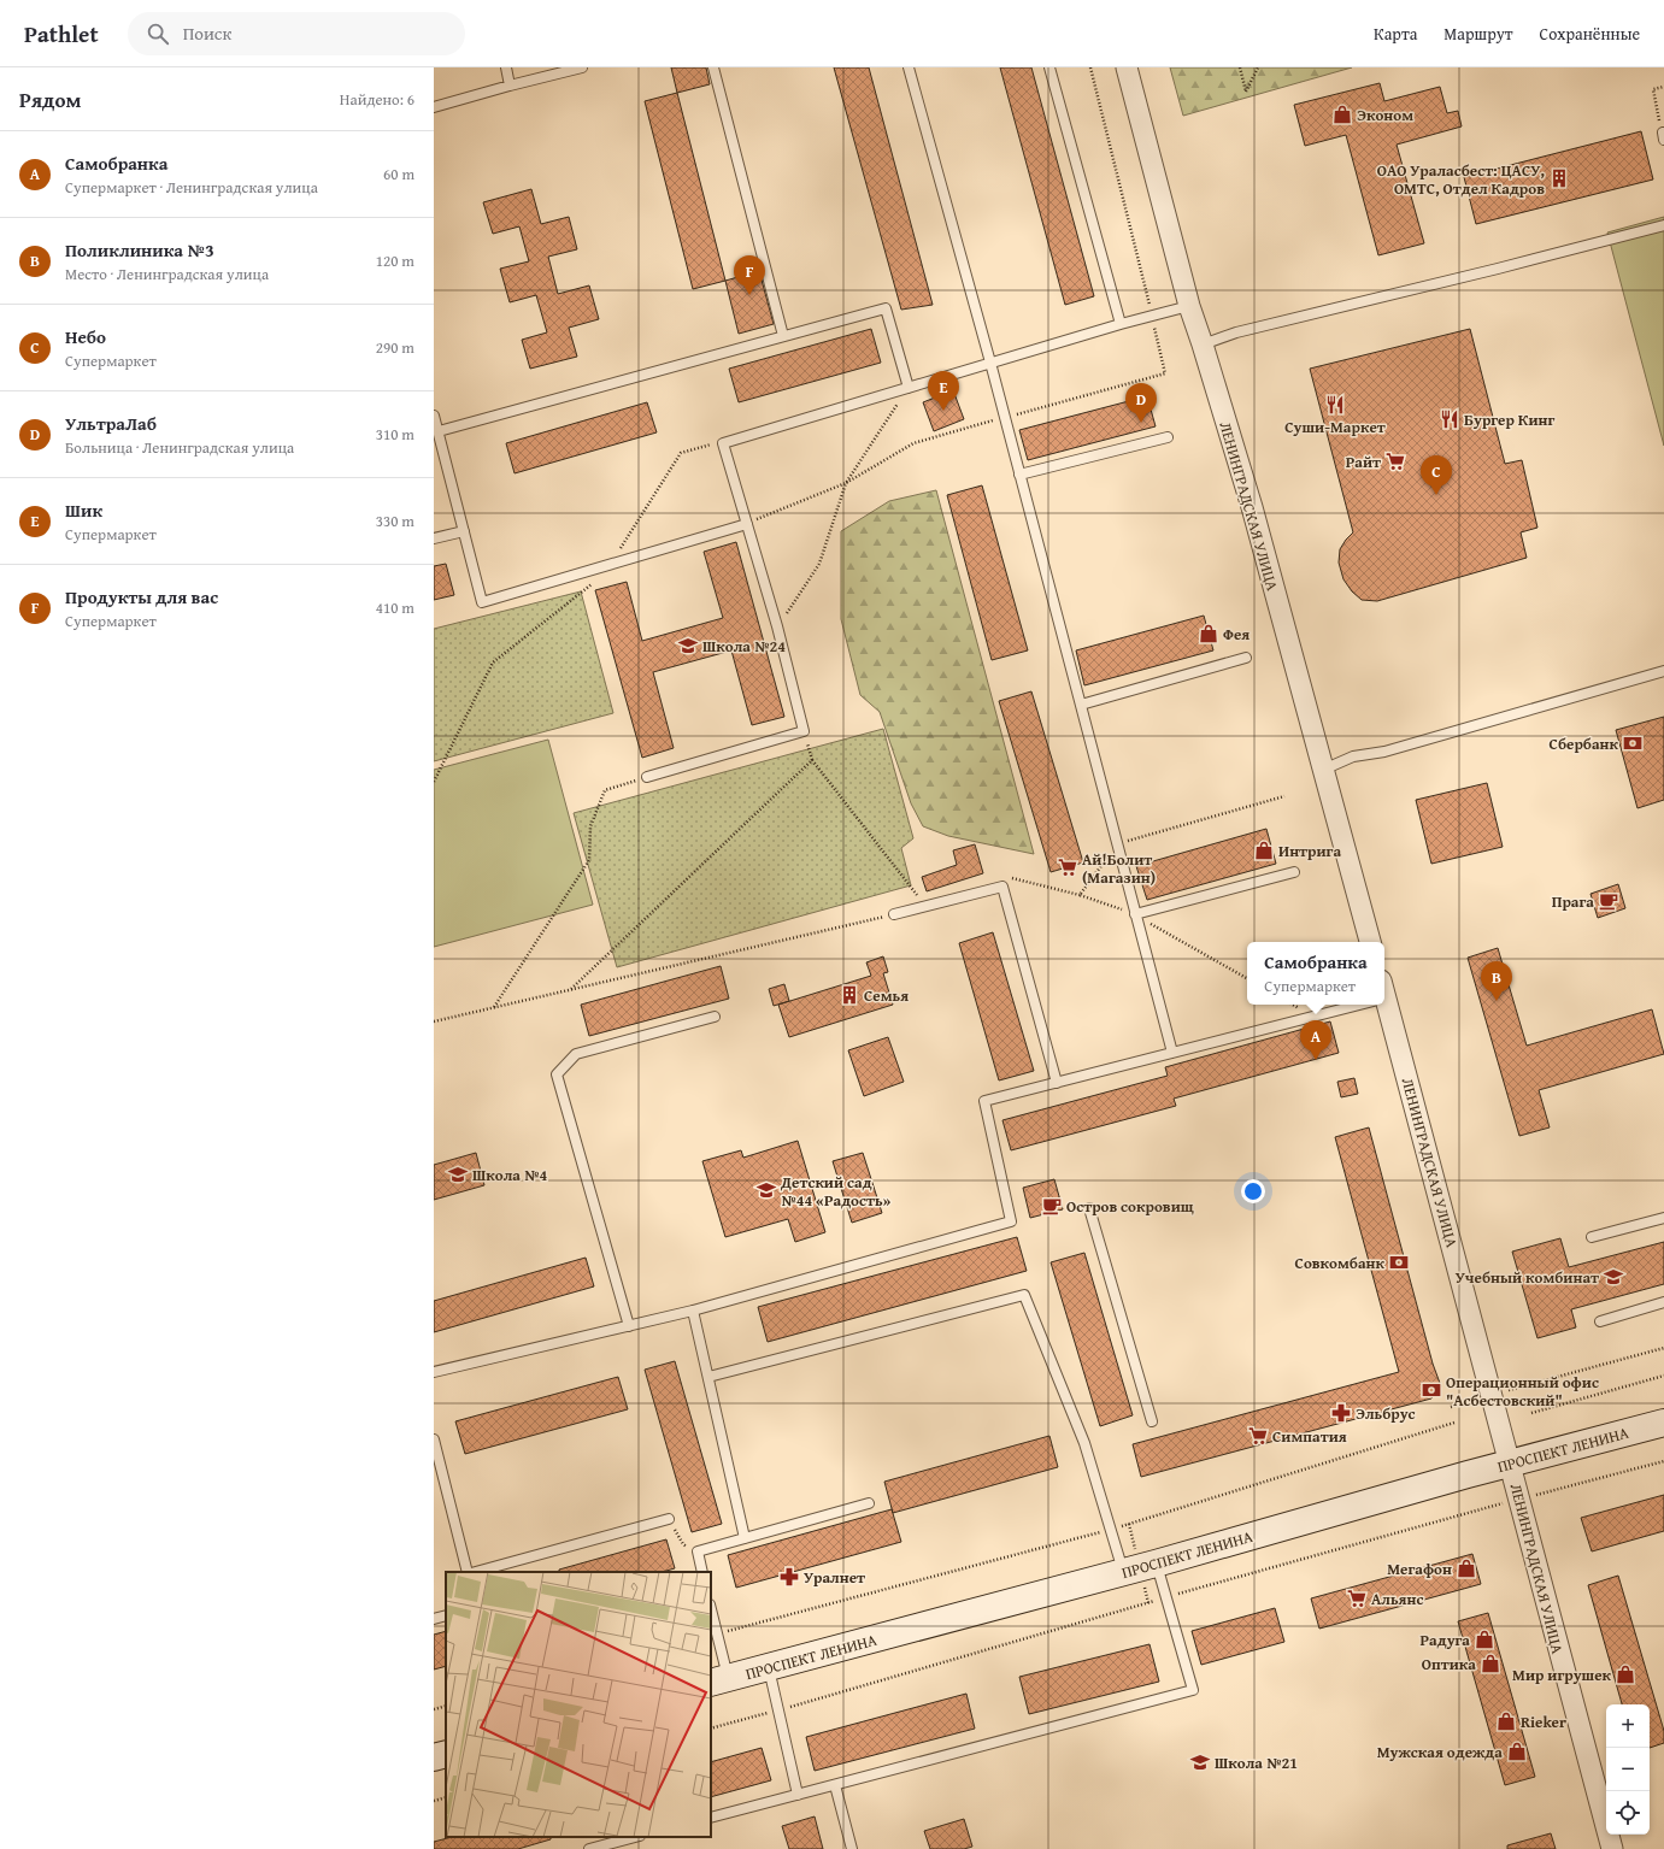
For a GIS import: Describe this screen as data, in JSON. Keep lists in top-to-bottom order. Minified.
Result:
{"streets":{"street":["ЛЕНИНГРАДСКАЯ УЛИЦА","ПРОСПЕКТ ЛЕНИНА"]},"crossings":[["ЛЕНИНГРАДСКАЯ УЛИЦА","ПРОСПЕКТ ЛЕНИНА"]],"places":{"shop":["Эконом","Фея","Интрига","Мегафон","Радуга","Оптика","Мир игрушек","Rieker","Мужская одежда"],"building":["ОАО Ураласбест: ЦАСУ, ОМТС, Отдел Кадров","Семья"],"restaurant":["Суши-Маркет","Бургер Кинг"],"supermarket":["Райт","Ай!Болит (Магазин)","Симпатия","Альянс"],"school or university":["Школа №24","Школа №4","Детский сад №44 «Радость»","Учебный комбинат","Школа №21"],"bank":["Сбербанк","Совкомбанк","Операционный офис \"Асбестовский\""],"cafe":["Прага","Остров сокровищ"],"pharmacy":["Эльбрус","Уралнет"]},"page":{"header":"Pathlet","search":"Поиск","nav":["Карта","Маршрут","Сохранённые"],"heading":["Рядом","Найдено: 6"],"list":[{"mark":"A","name":"Самобранка","note":"Супермаркет · Ленинградская улица","value":"60 m"},{"mark":"B","name":"Поликлиника №3","note":"Место · Ленинградская улица","value":"120 m"},{"mark":"C","name":"Небо","note":"Супермаркет","value":"290 m"},{"mark":"D","name":"УльтраЛаб","note":"Больница · Ленинградская улица","value":"310 m"},{"mark":"E","name":"Шик","note":"Супермаркет","value":"330 m"},{"mark":"F","name":"Продукты для вас","note":"Супермаркет","value":"410 m"}],"pins":["F","E","D","C","B","A"],"popup":["Самобранка","Супермаркет"],"map_buttons":["+","−"]}}
